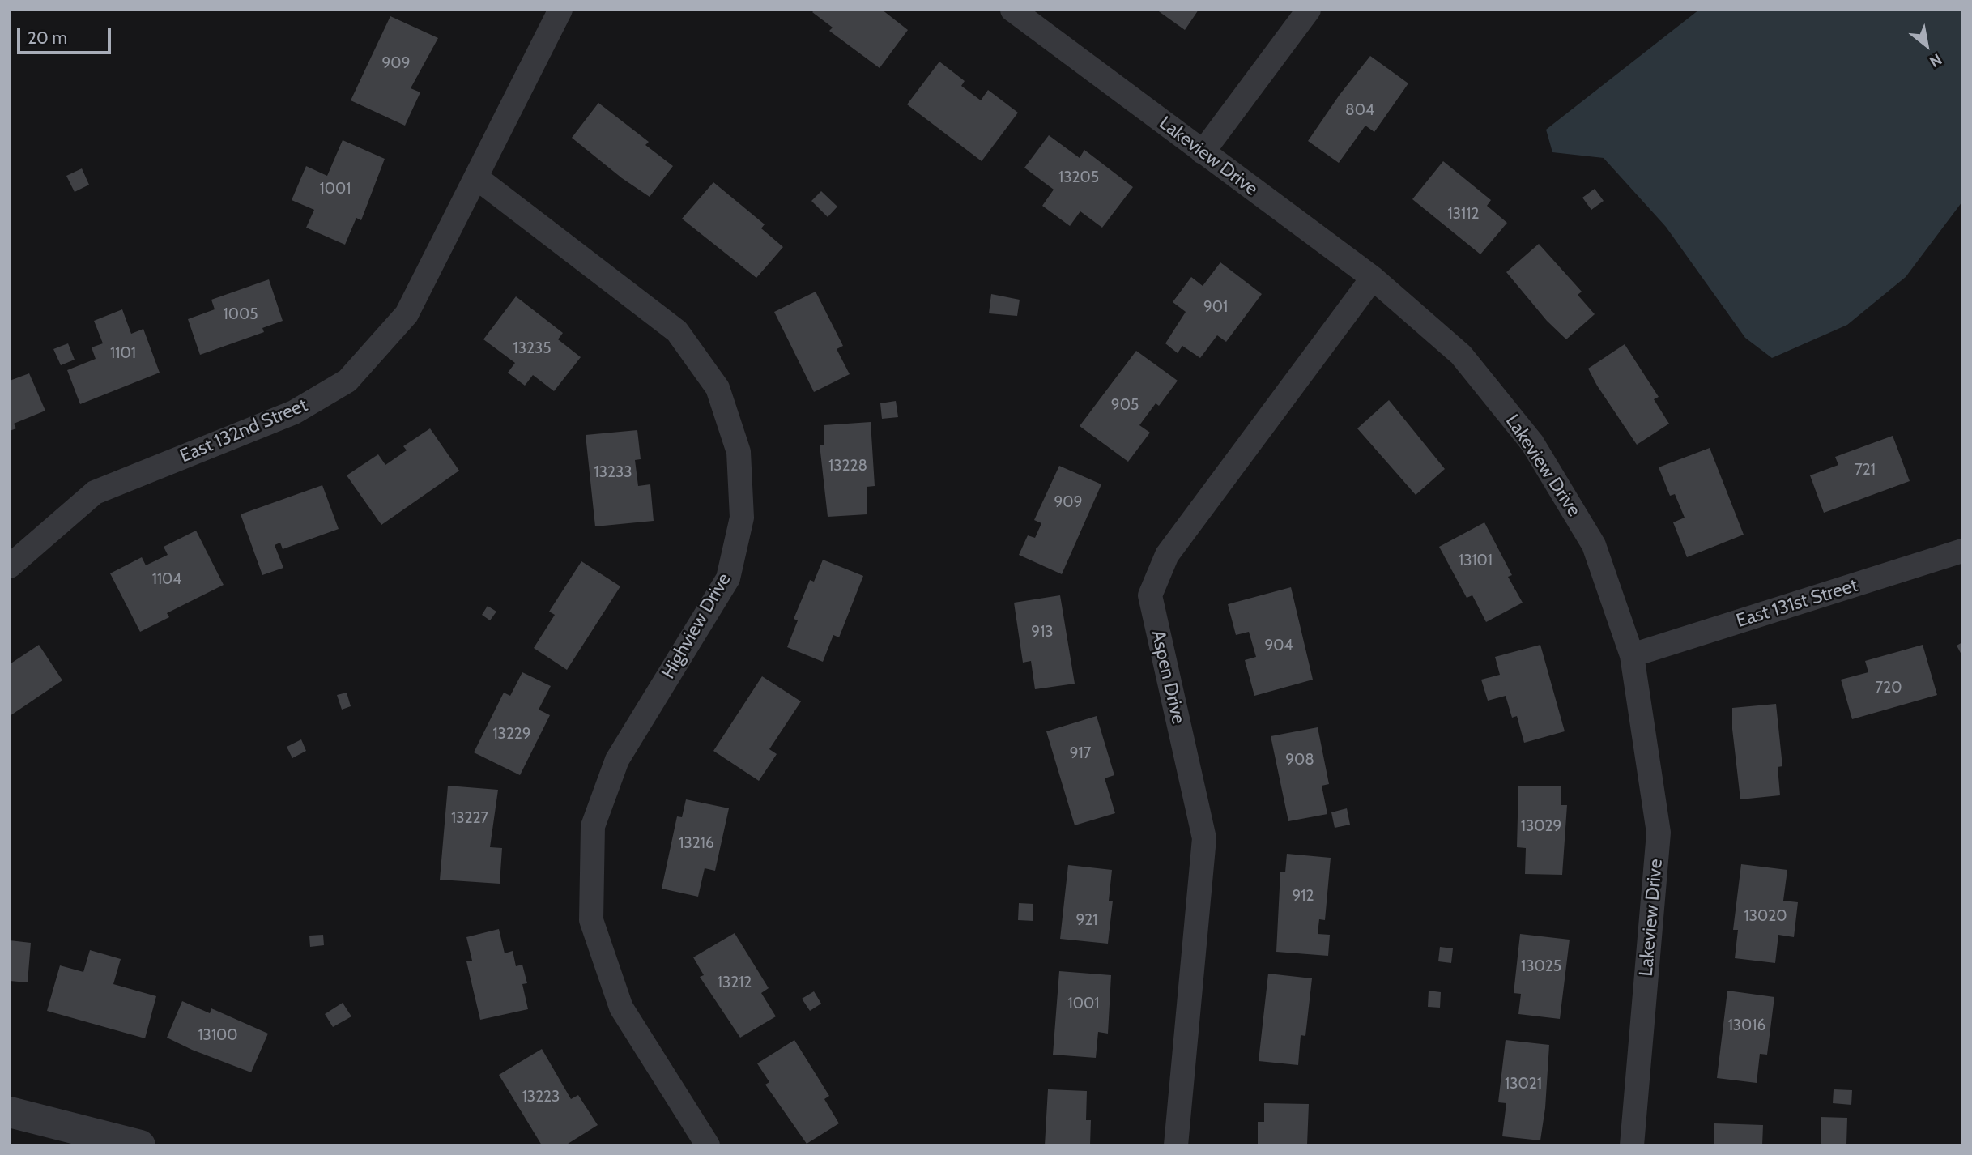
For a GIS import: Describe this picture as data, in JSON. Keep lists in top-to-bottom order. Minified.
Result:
{"streets":{"street":["Lakeview Drive","East 132nd Street","East 131st Street","Highview Drive","Aspen Drive"]},"crossings":[["Lakeview Drive","East 131st Street"],["Lakeview Drive","Aspen Drive"],["East 132nd Street","Highview Drive"]],"house_numbers":["909","804","13205","1001","13112","901","1005","13235","1101","905","13228","721","13233","909","13101","1104","913","904","720","13229","917","908","13227","13029","13216","912","13020","921","13025","13212","1001","13016","13100","13021","13223"],"scale_bar":"20 m","north":"bottom right"}
